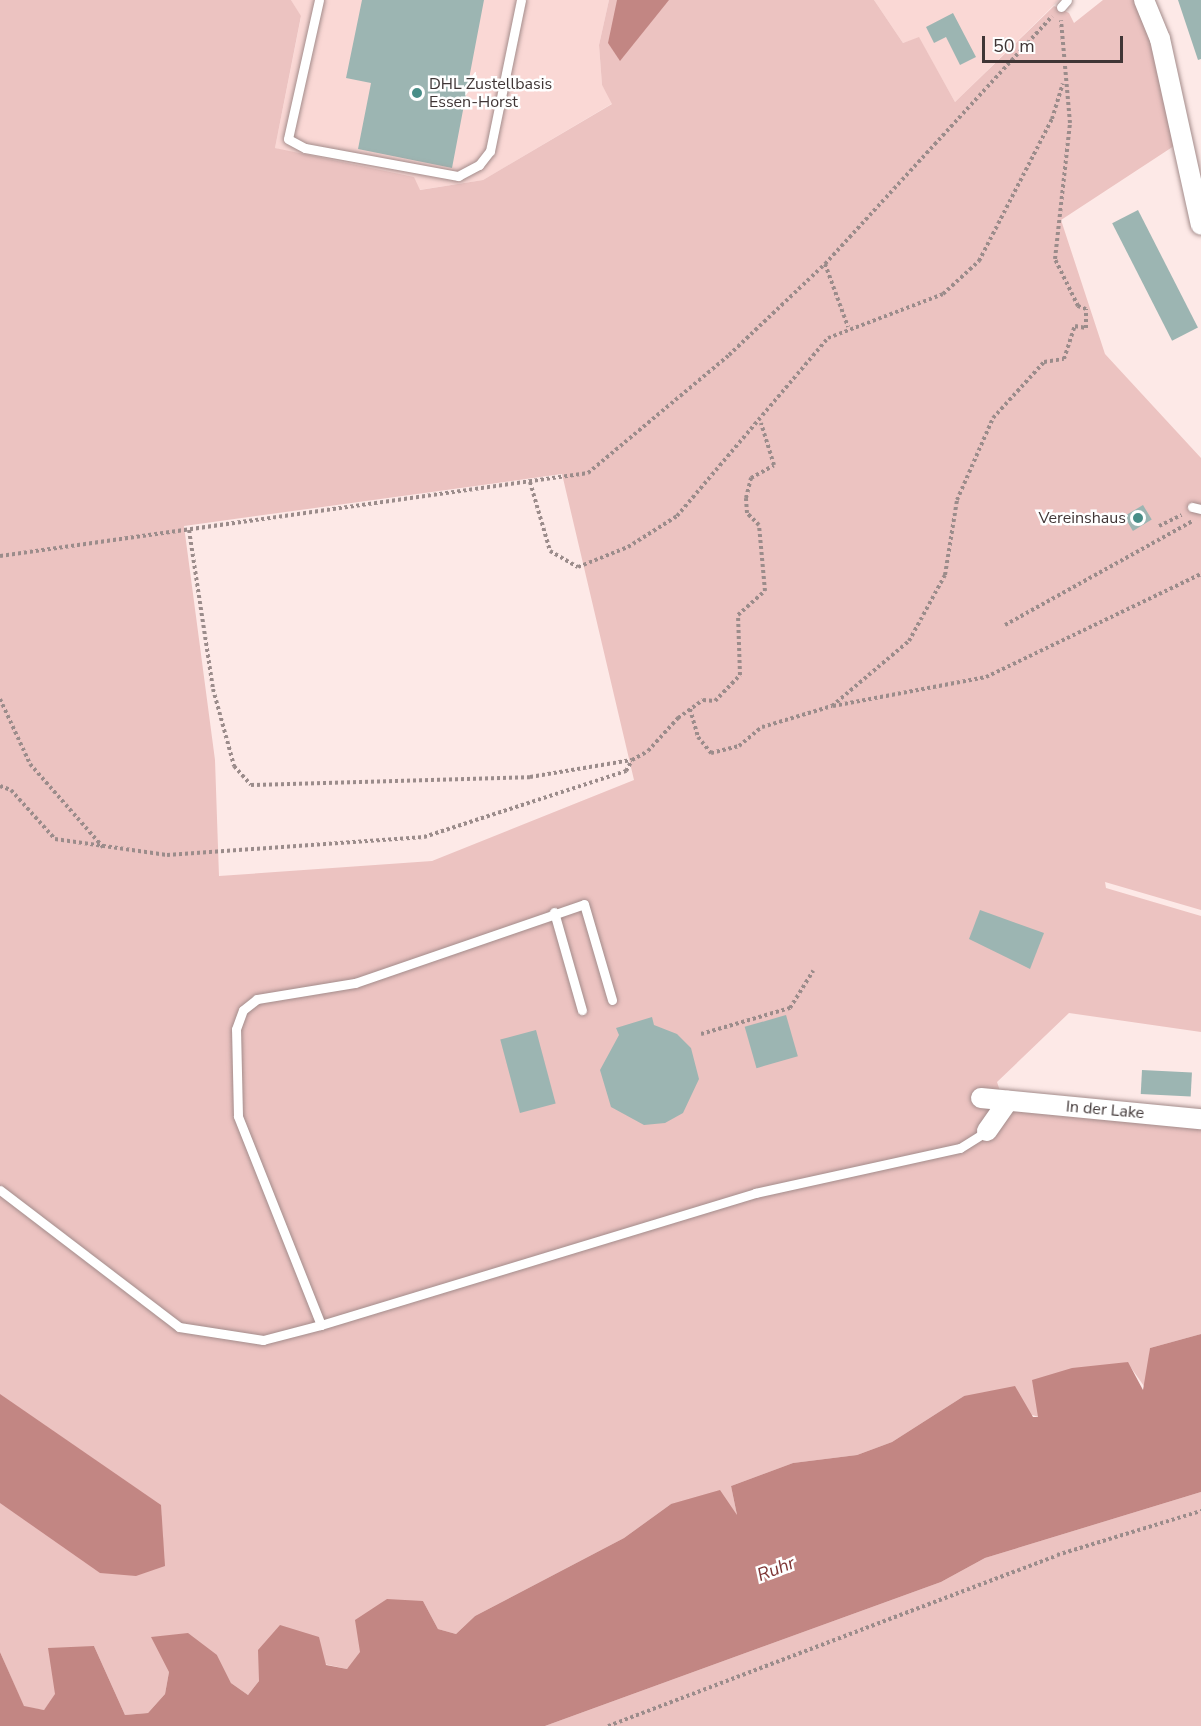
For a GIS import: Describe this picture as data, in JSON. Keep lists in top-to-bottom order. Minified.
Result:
{"streets":{"street":["In der Lake"]},"water":["Ruhr"],"places":["DHL Zustellbasis Essen-Horst","Vereinshaus"],"scale_bar":"50 m"}
